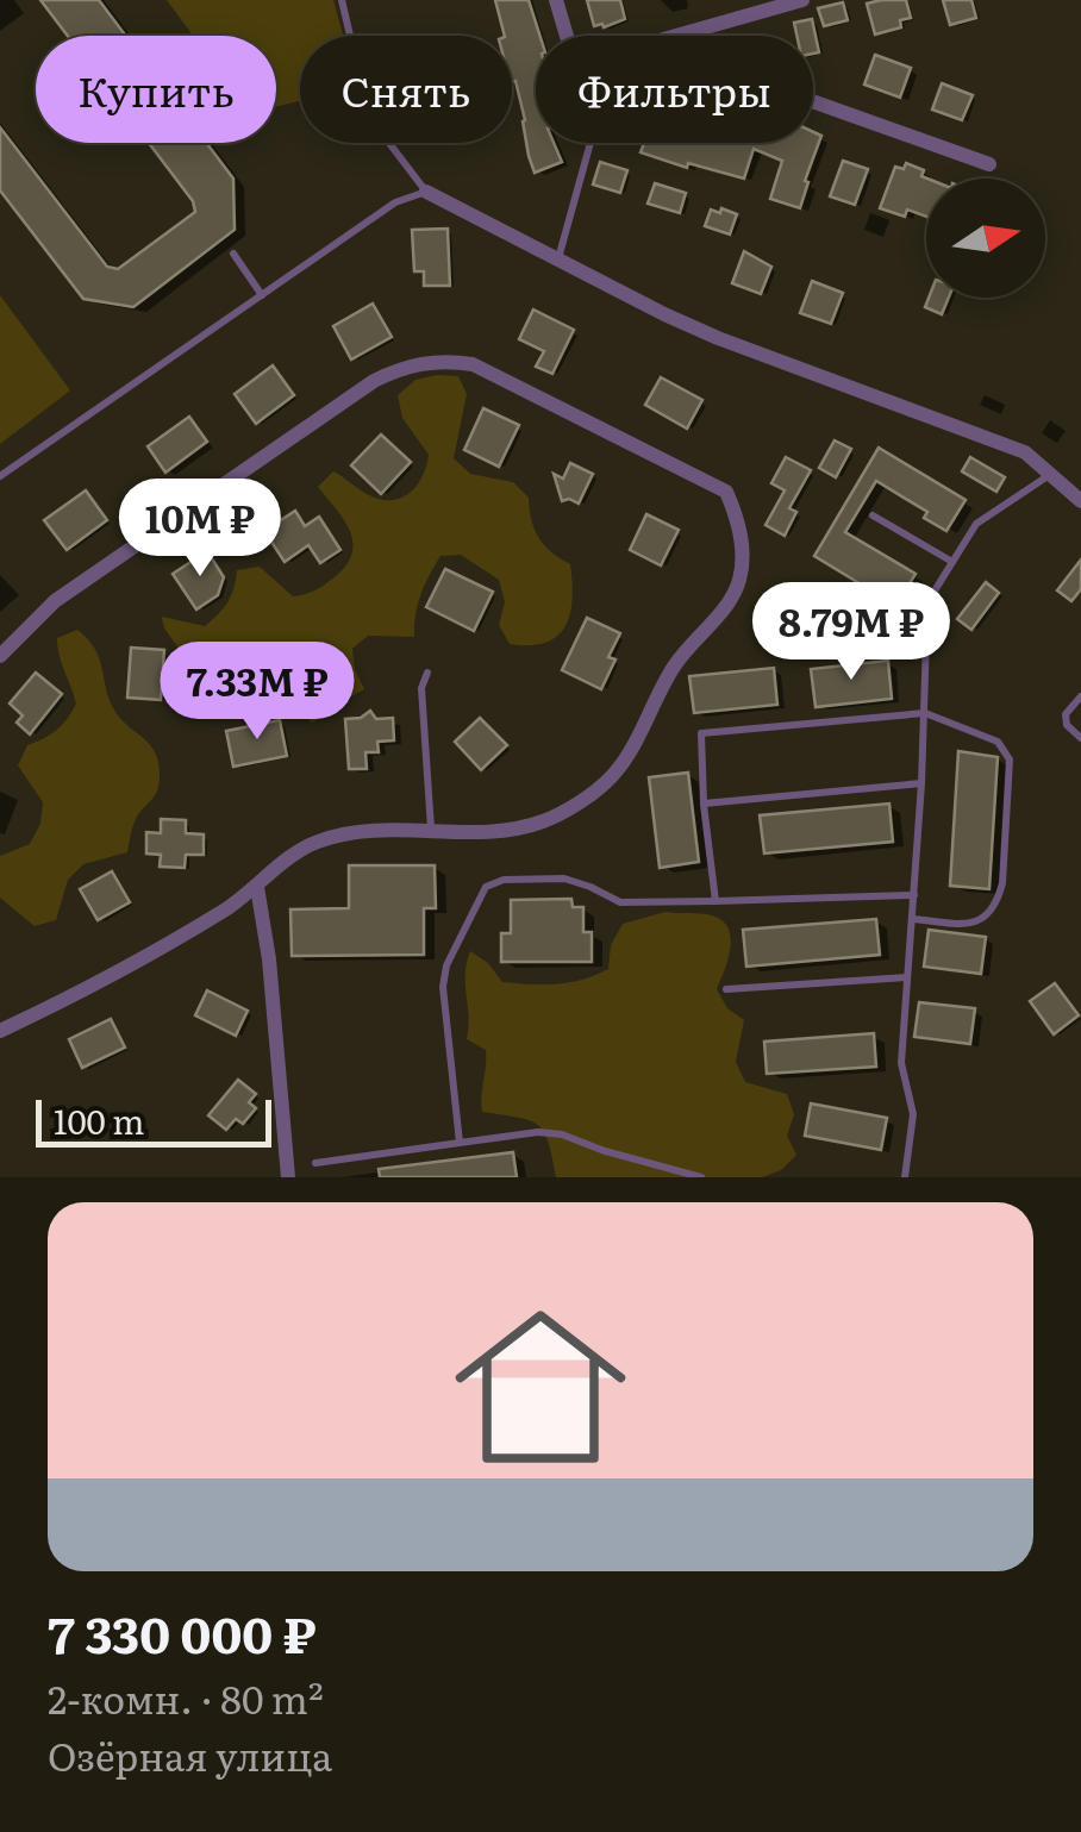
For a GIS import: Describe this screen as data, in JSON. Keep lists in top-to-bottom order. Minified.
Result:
{"scale_bar":"100 m","north":"right","page":{"chip":["Купить","Снять","Фильтры"],"price":["10M ₽","8.79M ₽","7.33M ₽"],"scale":"100 m","list":[{"name":"7 330 000 ₽","note":"2-комн. · 80 m² · Озёрная улица"}]}}
